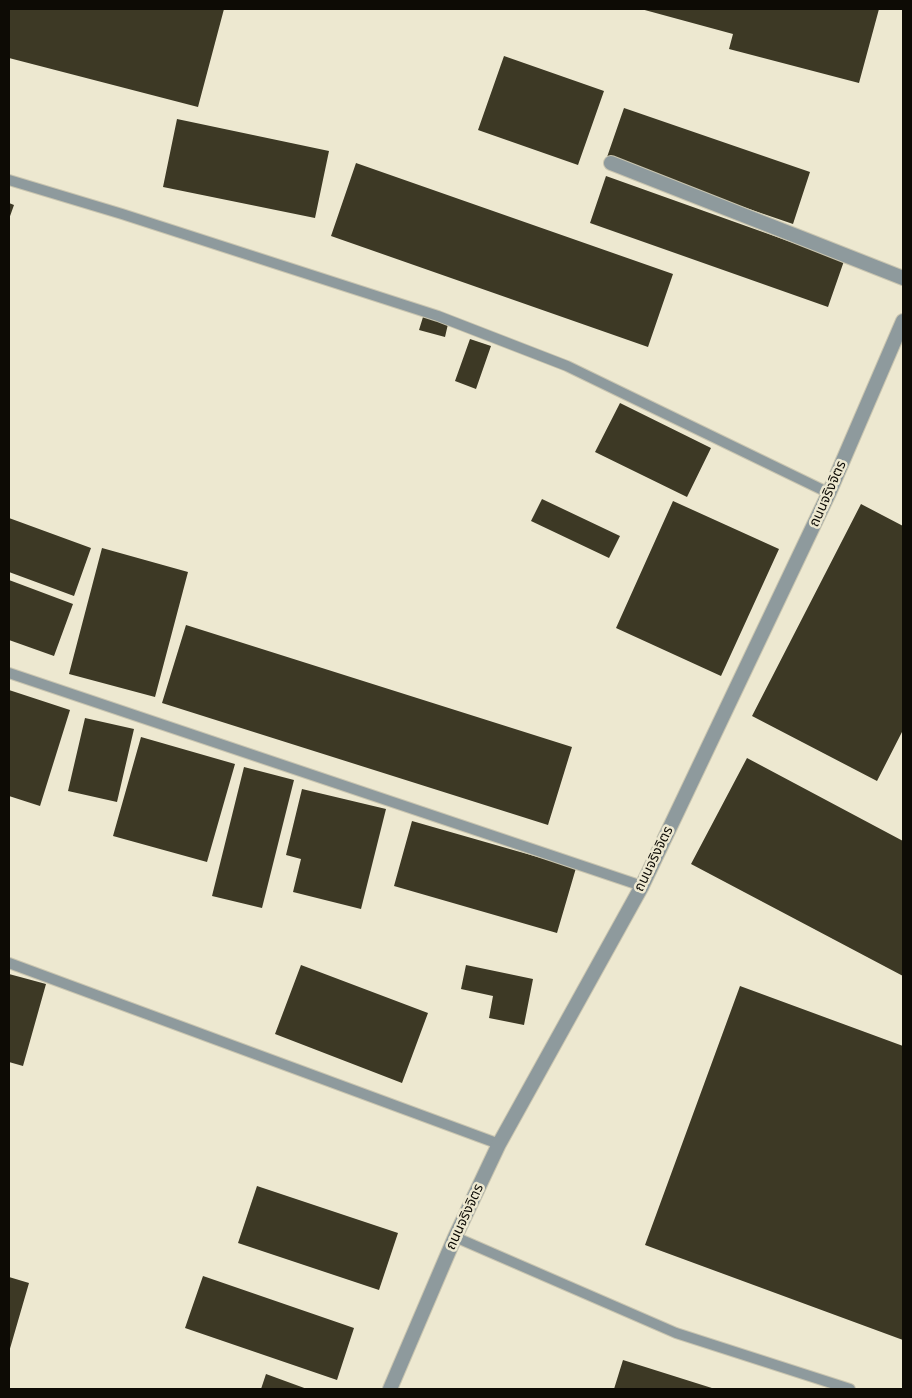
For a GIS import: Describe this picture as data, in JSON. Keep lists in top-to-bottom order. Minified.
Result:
{"streets":{"street":["ถนนจริงจิตร"]}}
